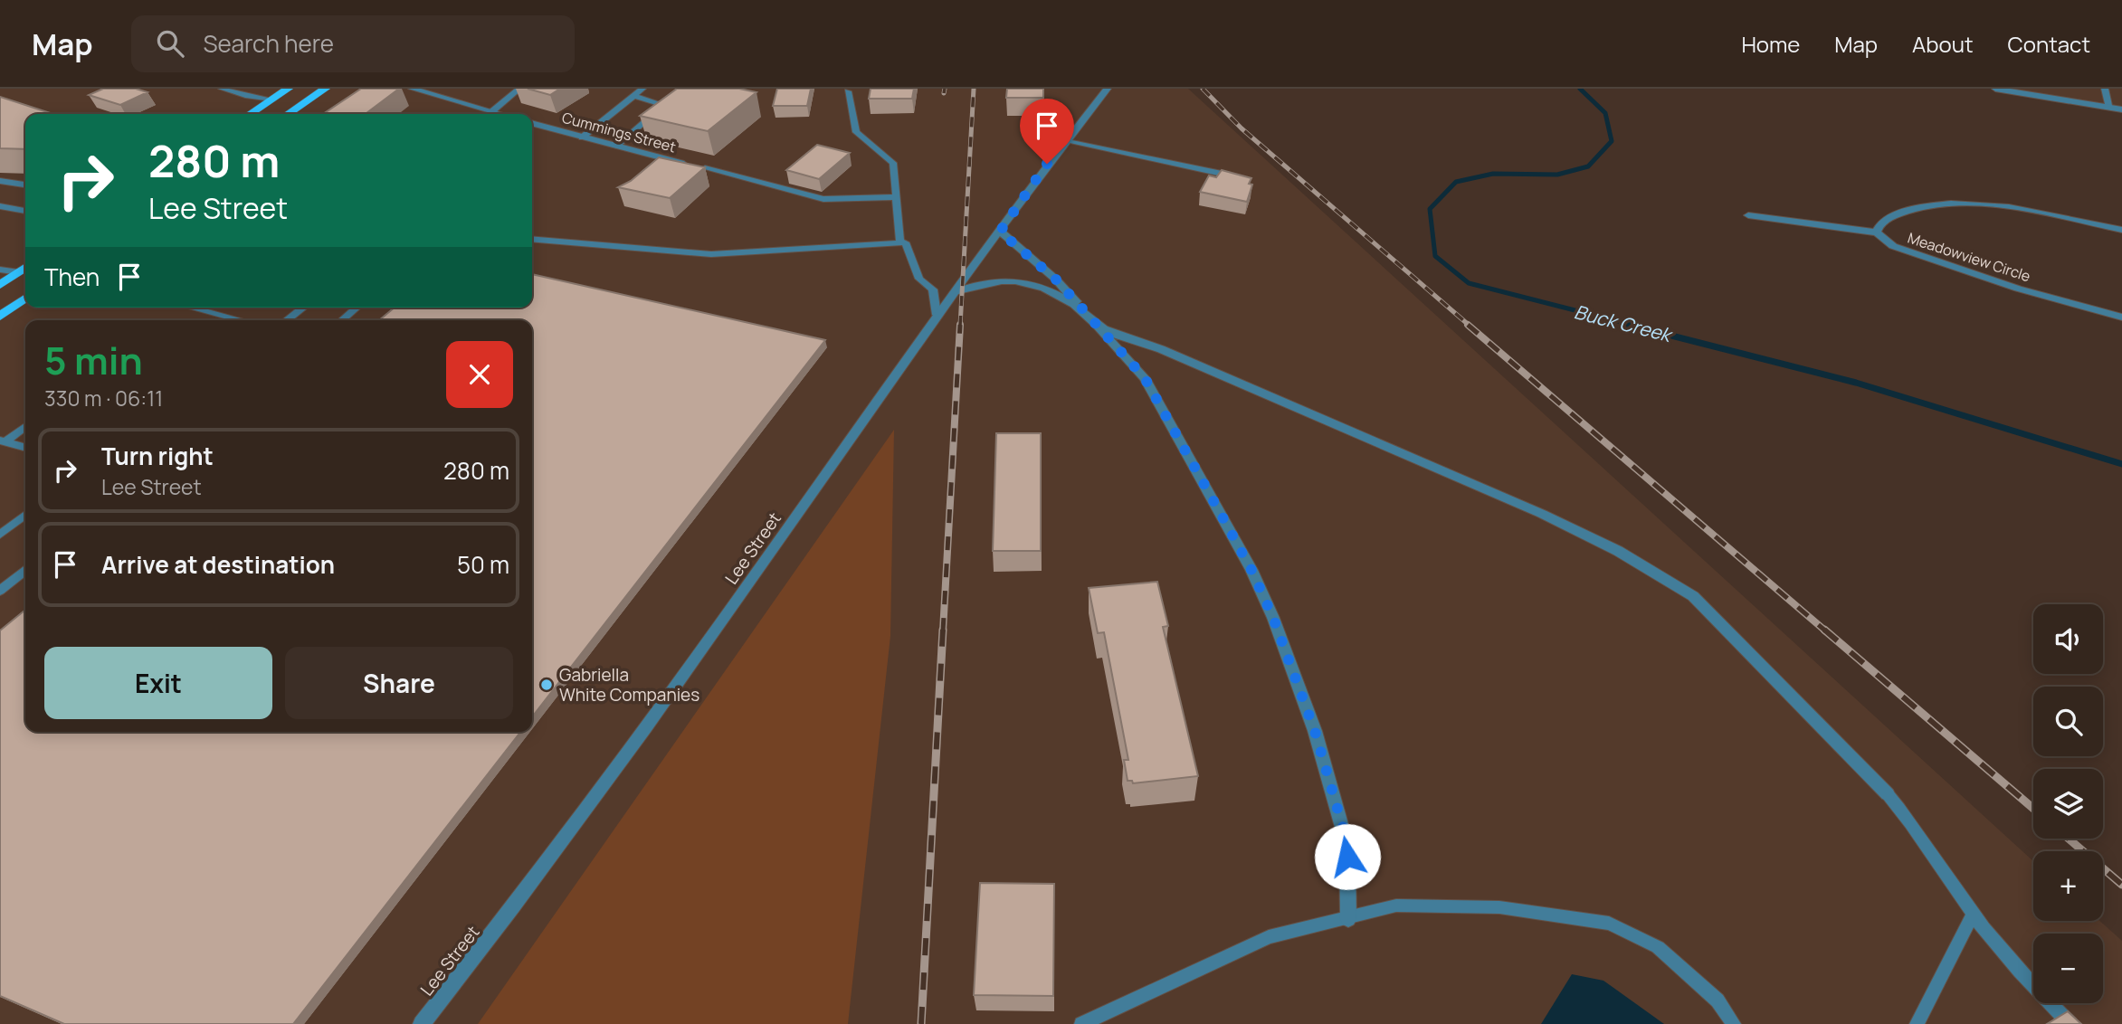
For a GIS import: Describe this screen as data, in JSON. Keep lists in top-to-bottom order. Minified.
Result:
{"streets":{"street":["Cummings Street","Meadowview Circle","Lee Street"]},"water":["Buck Creek"],"places":["Gabriella White Companies"],"page":{"header":"Map","search":"Search here","nav":["Home","Map","About","Contact"],"turn":["280 m","Lee Street"],"then":"Then","heading":["5 min","330 m · 06:11"],"list":[{"name":"Turn right","note":"Lee Street","value":"280 m"},{"name":"Arrive at destination","value":"50 m"}],"map_buttons":["+","−"],"buttons":["Exit","Share"]}}
